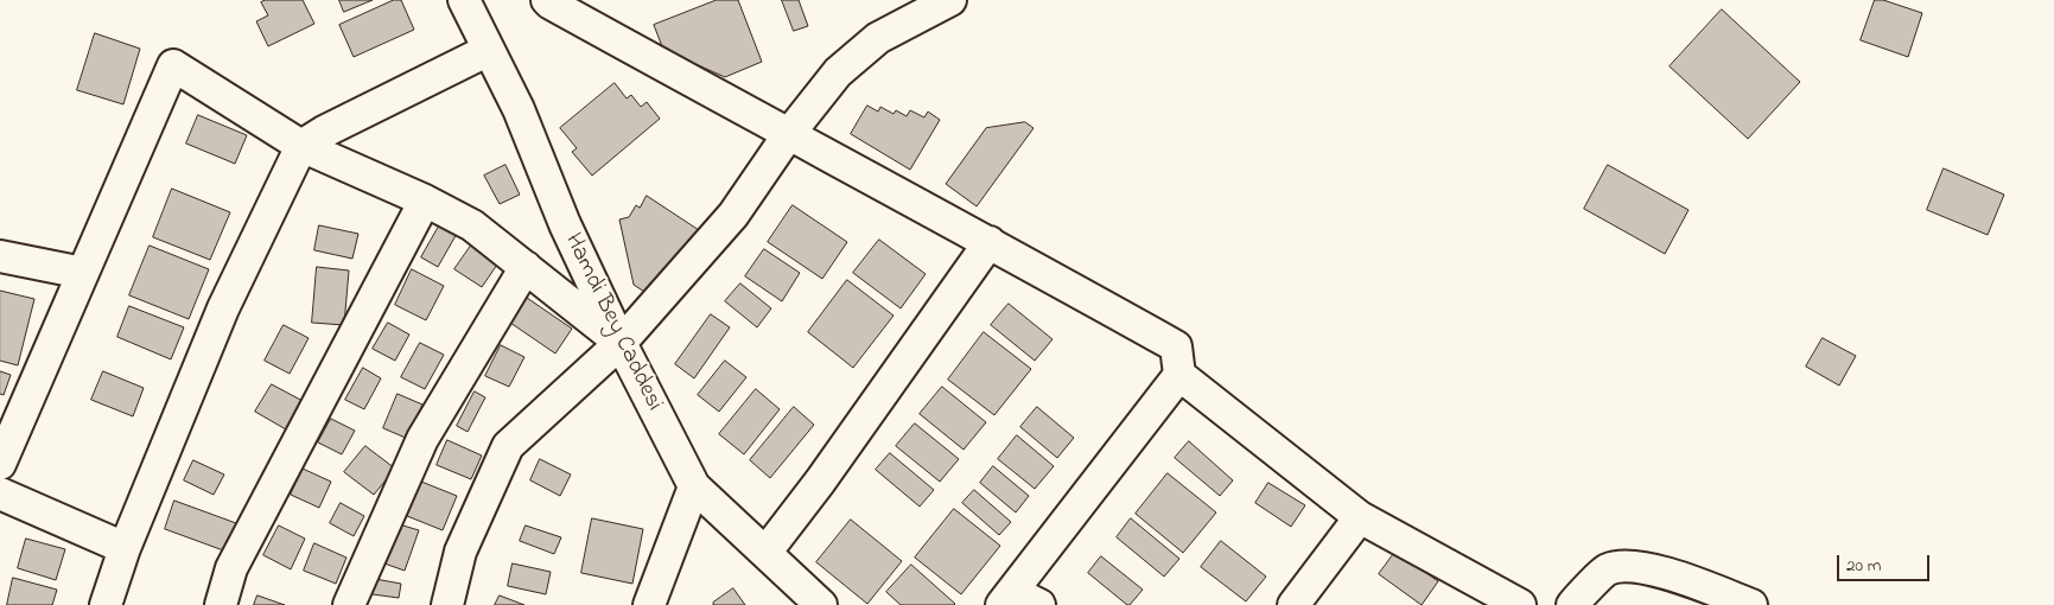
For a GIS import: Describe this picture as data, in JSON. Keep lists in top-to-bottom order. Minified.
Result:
{"streets":{"street":["Hamdi Bey Caddesi"]},"scale_bar":"20 m"}
